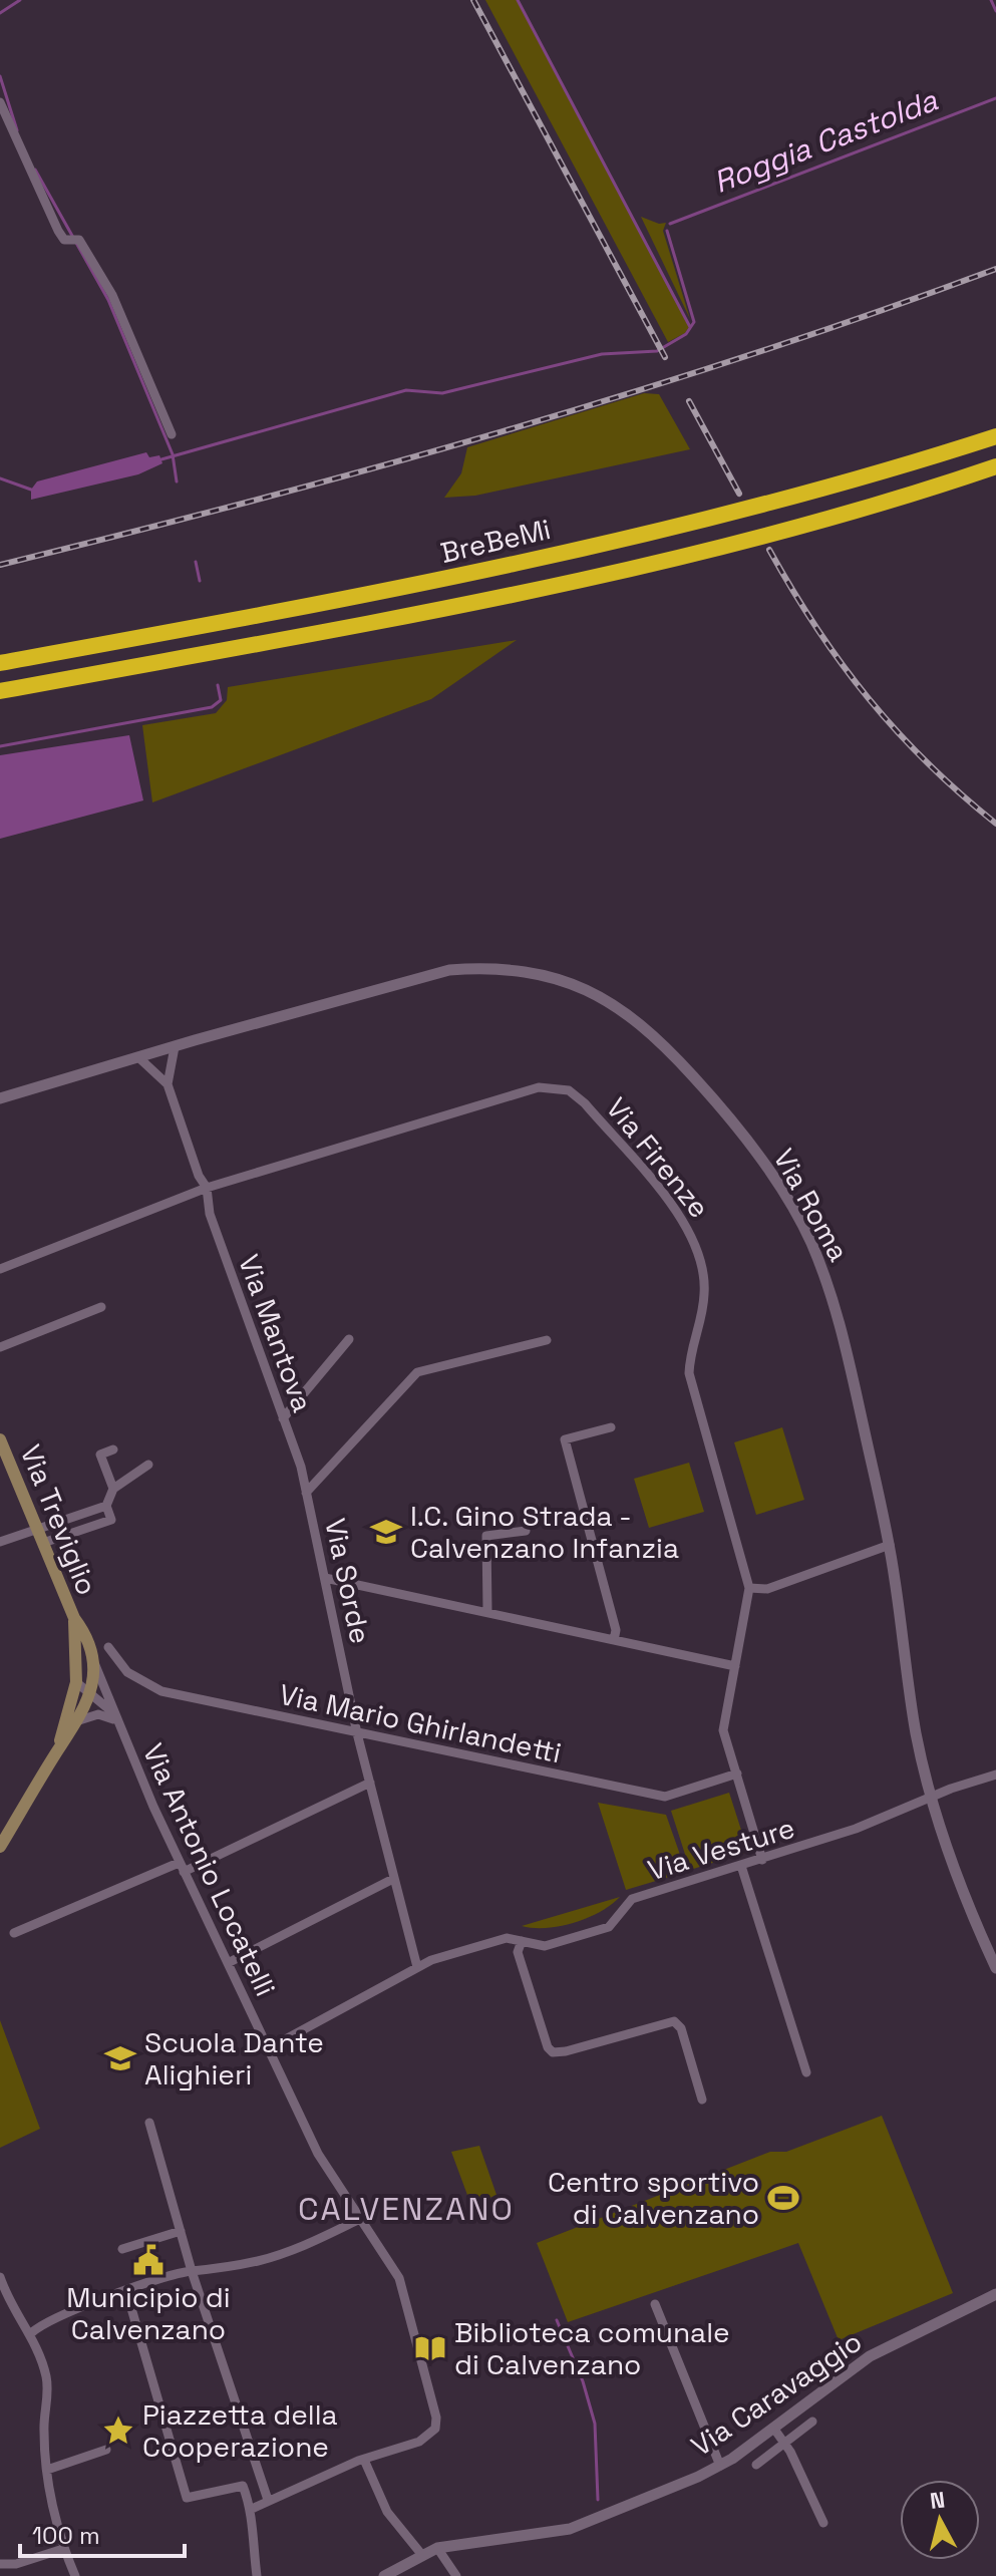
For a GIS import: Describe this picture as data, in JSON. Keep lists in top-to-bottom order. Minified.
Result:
{"streets":{"highway":["BreBeMi"],"main road":["Via Treviglio"],"street":["Via Firenze","Via Roma","Via Mantova","Via Sorde","Via Mario Ghirlandetti","Via Vesture","Via Antonio Locatelli","Via Caravaggio"]},"crossings":[["Via Firenze","Via Mantova"],["Via Firenze","Via Mario Ghirlandetti"],["Via Firenze","Via Vesture"],["Via Roma","Via Vesture"],["Via Mantova","Via Sorde"],["Via Treviglio","Via Antonio Locatelli"],["Via Sorde","Via Mario Ghirlandetti"],["Via Sorde","Via Vesture"],["Via Vesture","Via Antonio Locatelli"]],"districts":["CALVENZANO"],"water":["Roggia Castolda"],"places":{"school or university":["I.C. Gino Strada - Calvenzano Infanzia","Scuola Dante Alighieri"],"sports":["Centro sportivo di Calvenzano"],"public building":["Municipio di Calvenzano"],"library":["Biblioteca comunale di Calvenzano"],"place":["Piazzetta della Cooperazione"]},"scale_bar":"100 m","north":"top"}
